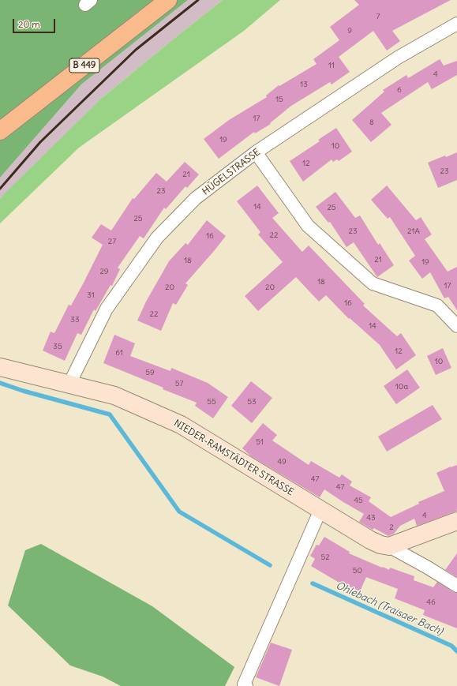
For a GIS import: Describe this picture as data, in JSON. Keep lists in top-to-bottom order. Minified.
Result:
{"streets":{"main road":["B 449"],"street":["HÜGELSTRASSE","NIEDER-RAMSTÄDTER STRASSE"]},"crossings":[["HÜGELSTRASSE","NIEDER-RAMSTÄDTER STRASSE"]],"water":["Ohlebach (Traisaer Bach)"],"house_numbers":["7","9","11","4","13","6","15","17","8","19","10","12","23","21","23","14","25","25","23","21A","22","16","27","21","18","19","29","18","17","20","20","31","16","22","33","14","35","12","61","10","59","57","10a","55","53","51","49","47","47","45","4","43","2","52","50","46"],"scale_bar":"20 m"}
